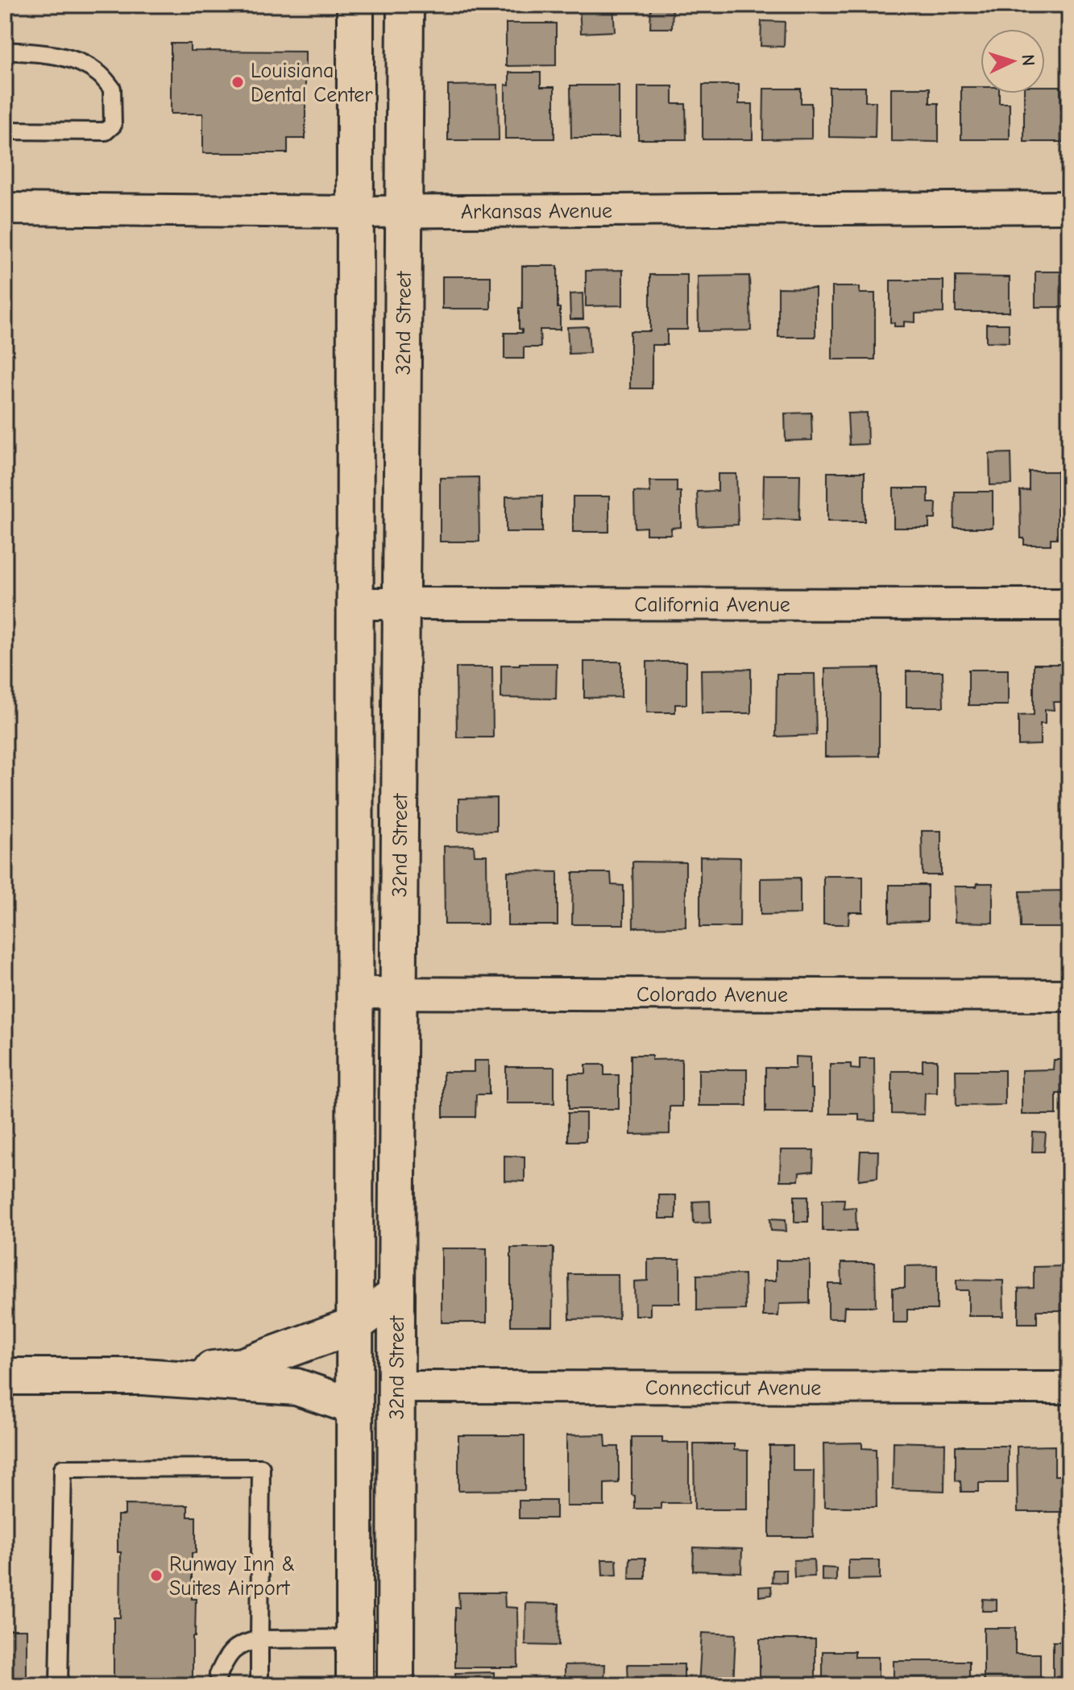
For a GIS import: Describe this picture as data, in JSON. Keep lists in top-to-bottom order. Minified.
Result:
{"streets":{"main road":["32nd Street"],"street":["Arkansas Avenue","California Avenue","Colorado Avenue","Connecticut Avenue"]},"crossings":[["Arkansas Avenue","32nd Street"],["32nd Street","California Avenue"],["32nd Street","Colorado Avenue"],["32nd Street","Connecticut Avenue"]],"places":["Louisiana Dental Center","Runway Inn & Suites Airport"],"north":"right"}
